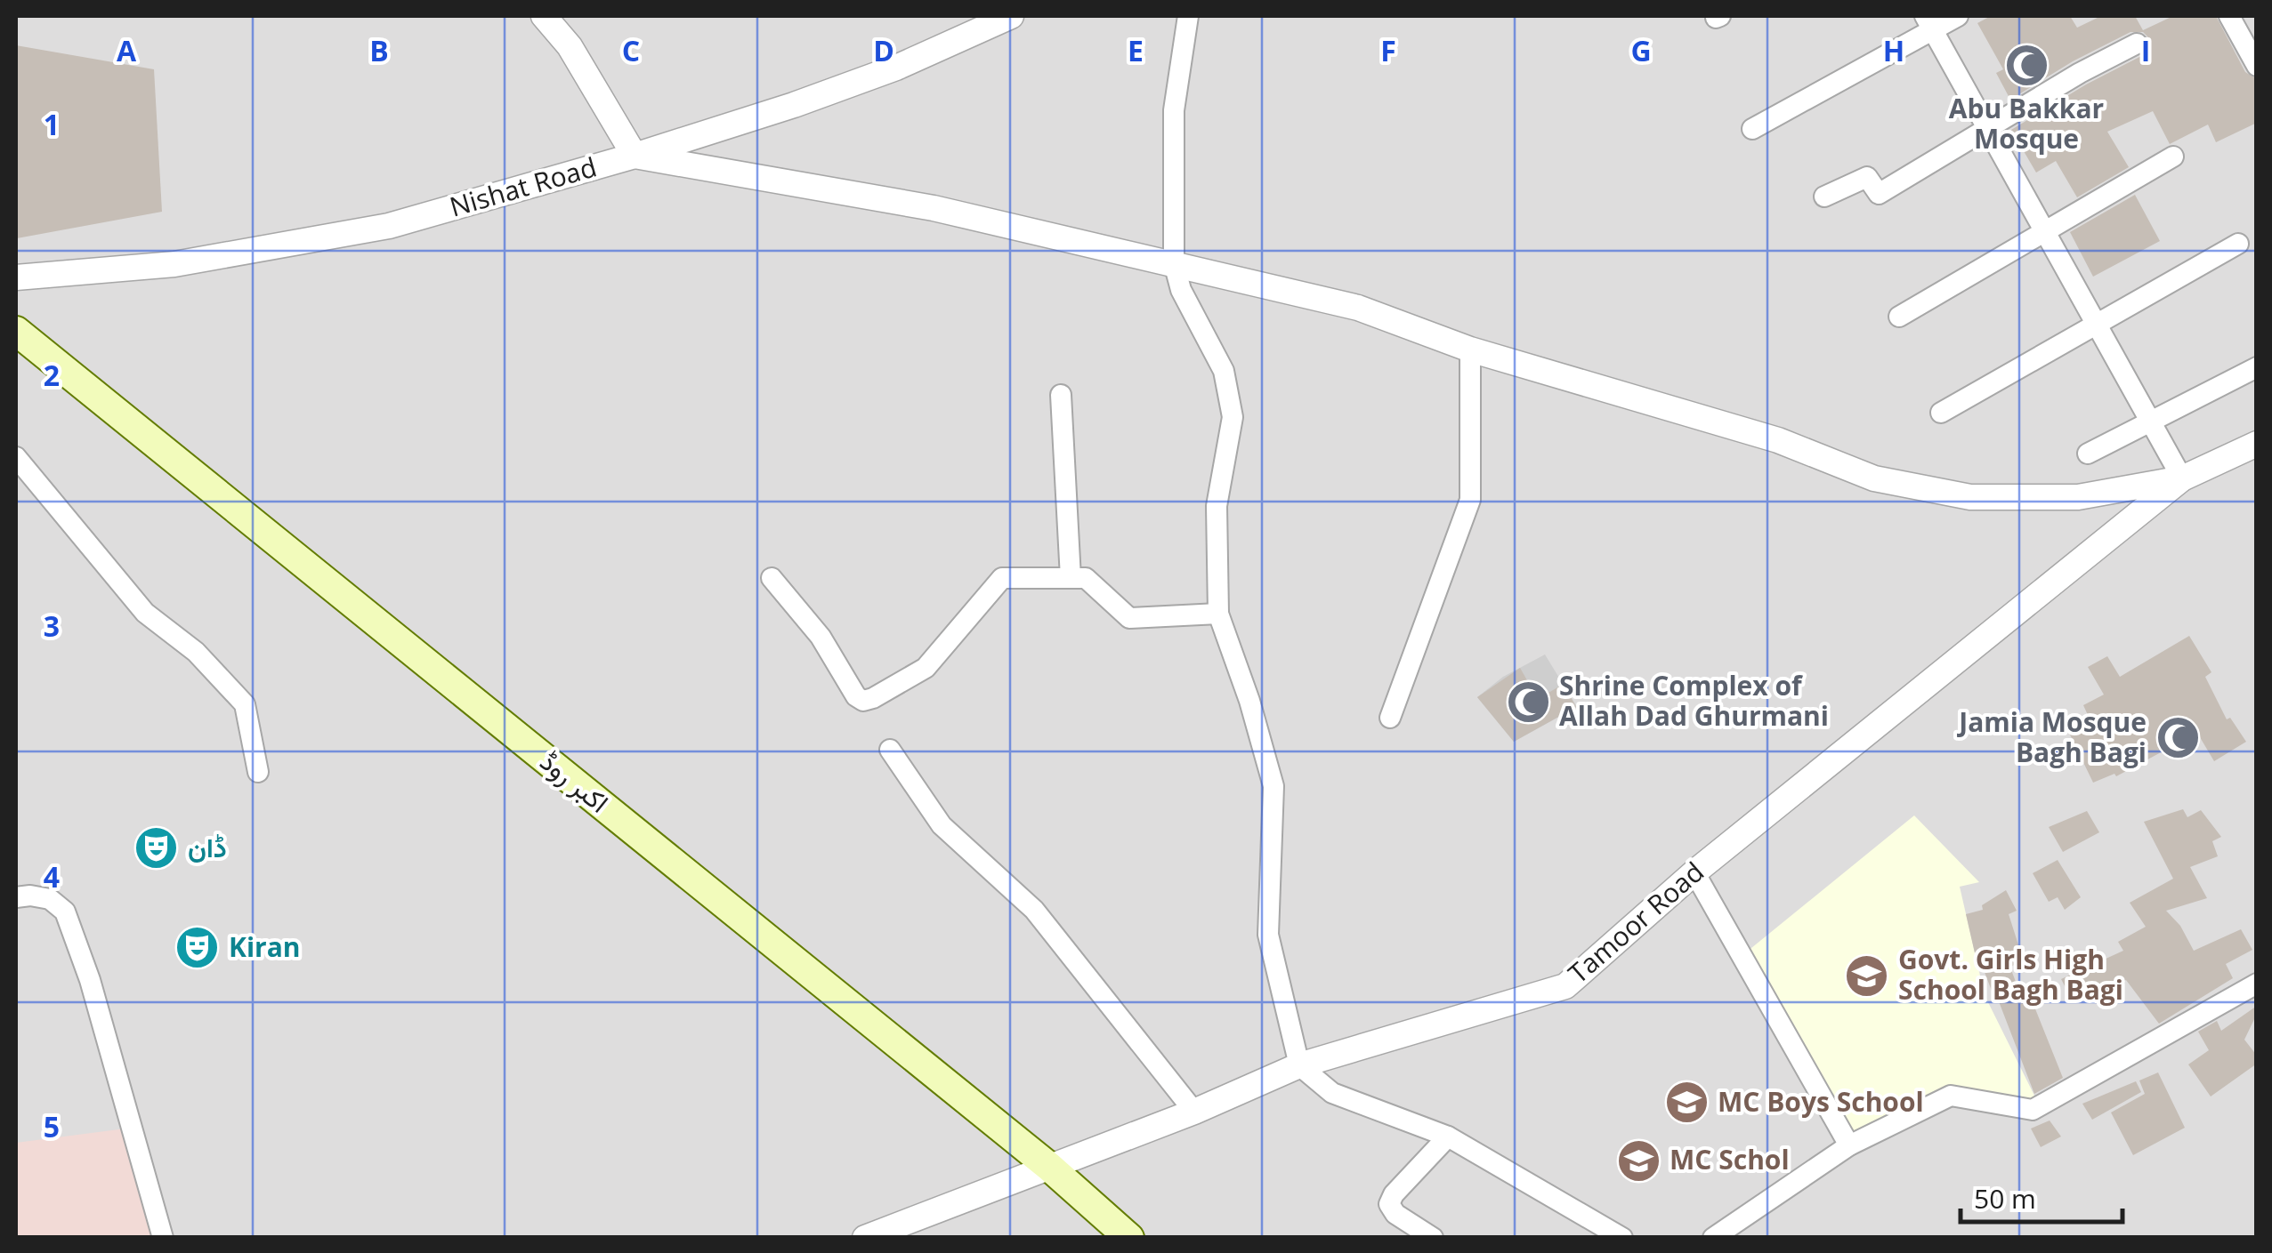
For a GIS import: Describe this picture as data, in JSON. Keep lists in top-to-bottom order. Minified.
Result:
{"streets":{"main road":["اکبر روڈ"],"street":["Nishat Road","Tamoor Road"]},"crossings":[["اکبر روڈ","Tamoor Road"]],"places":{"mosque":["Abu Bakkar Mosque","Shrine Complex of Allah Dad Ghurmani","Jamia Mosque Bagh Bagi"],"theatre":["ڈان","Kiran"],"school or university":["Govt. Girls High School Bagh Bagi","MC Boys School","MC Schol"]},"scale_bar":"50 m","grid":{"columns":["A","B","C","D","E","F","G","H","I"],"rows":["1","2","3","4","5"]}}
